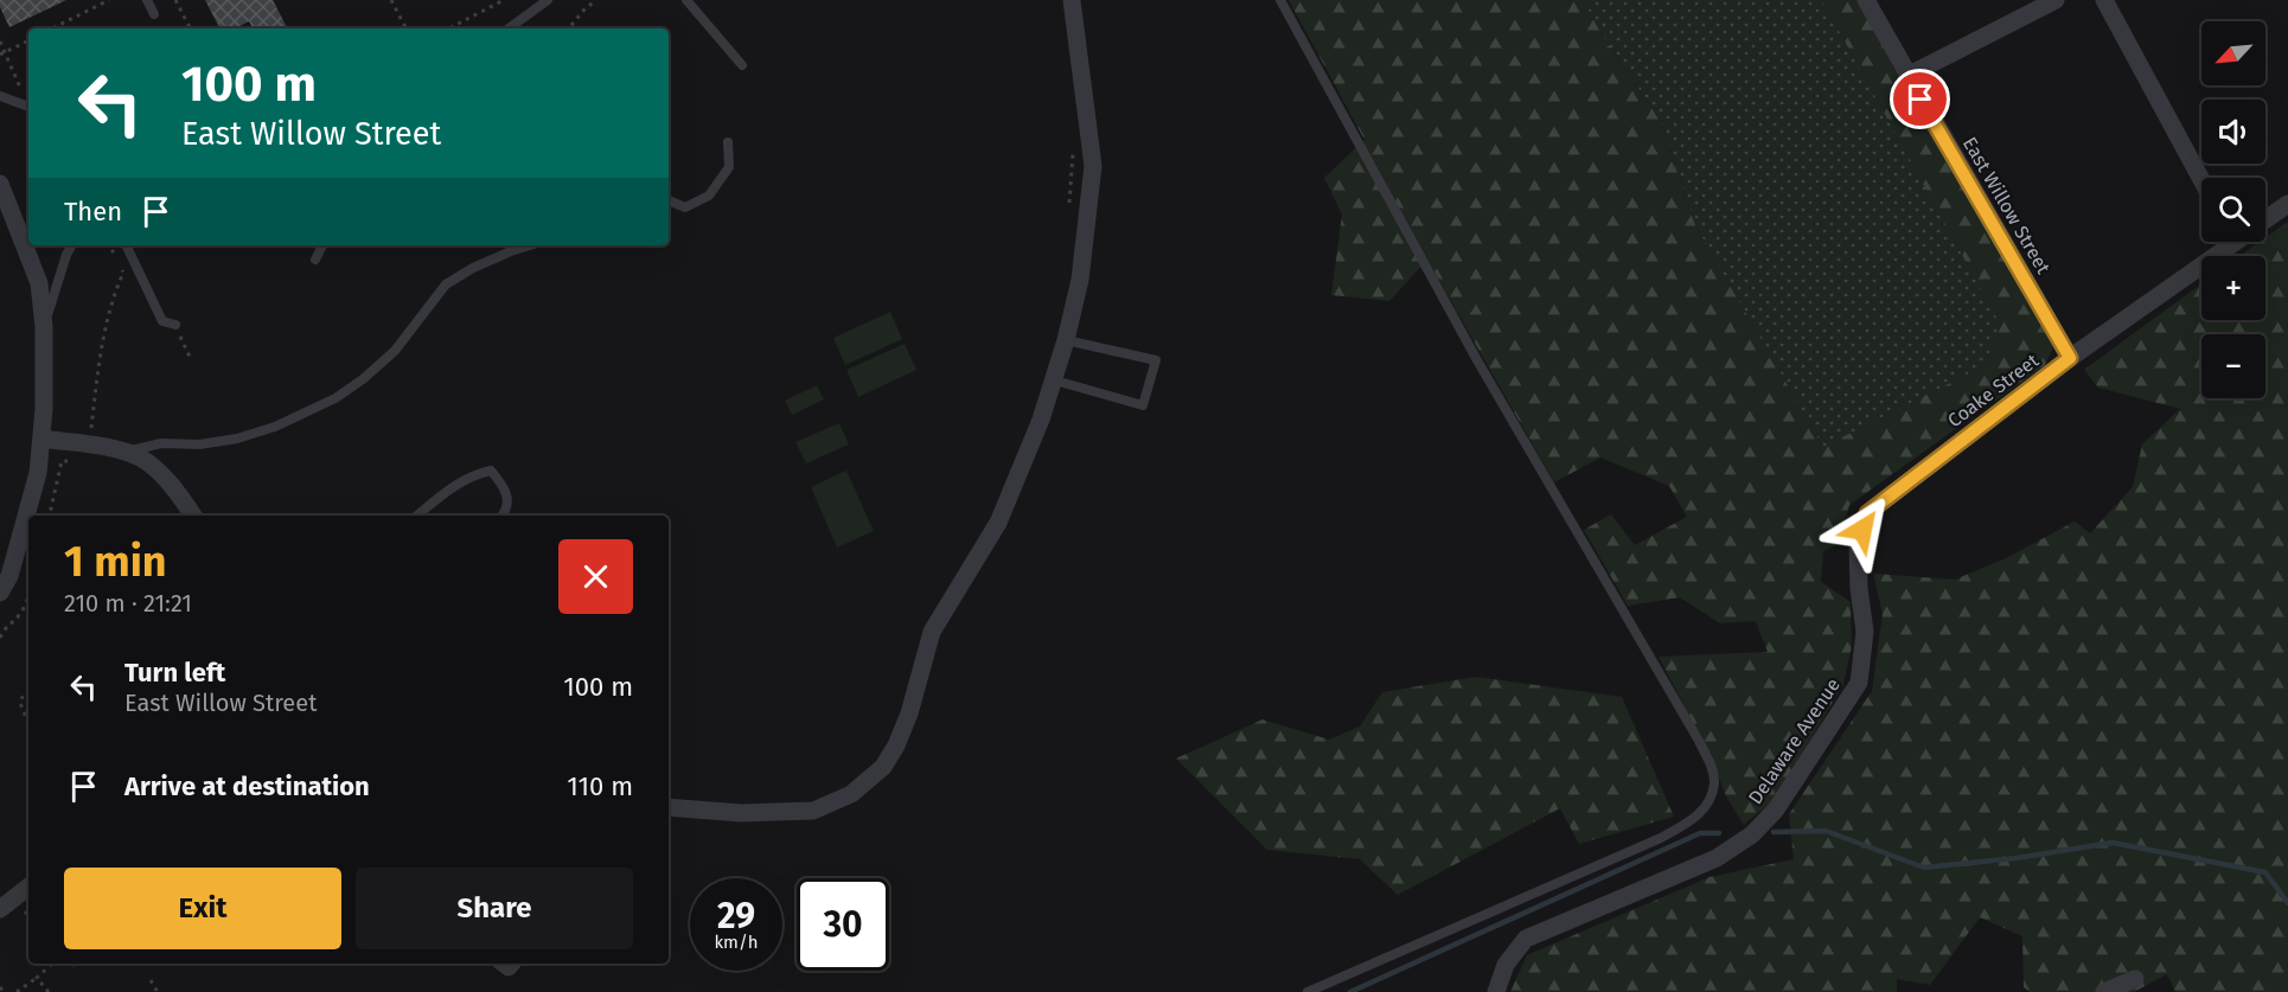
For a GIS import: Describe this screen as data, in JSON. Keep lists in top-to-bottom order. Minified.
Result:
{"streets":{"street":["East Willow Street","Coake Street","Delaware Avenue"]},"crossings":[["East Willow Street","Coake Street"],["Coake Street","Delaware Avenue"]],"north":"bottom left","page":{"map_buttons":["+","−"],"turn":["100 m","East Willow Street"],"then":"Then","heading":["1 min","210 m · 21:21"],"list":[{"name":"Turn left","note":"East Willow Street","value":"100 m"},{"name":"Arrive at destination","value":"110 m"}],"buttons":["Exit","Share"],"speed":"29 km/h","limit":"30"}}
